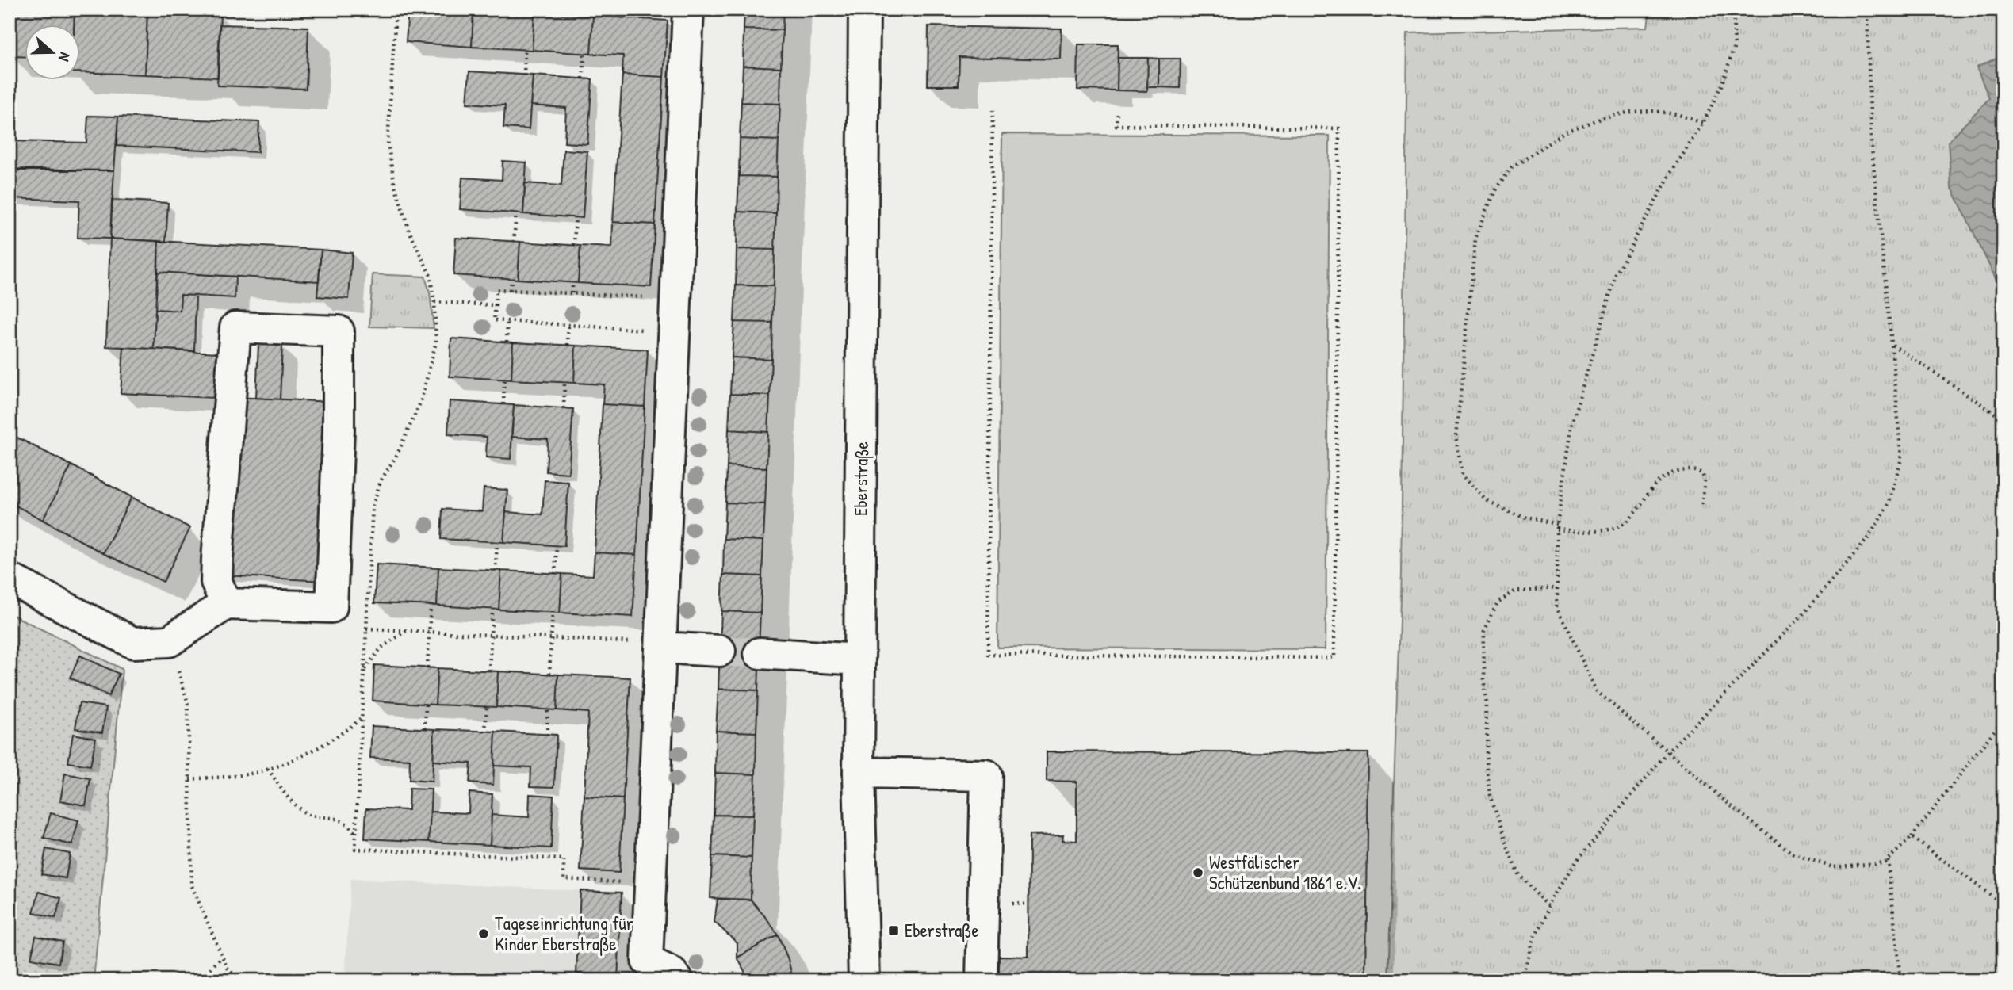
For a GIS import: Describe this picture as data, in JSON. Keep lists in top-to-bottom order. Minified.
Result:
{"streets":{"street":["Eberstraße"]},"places":{"other":["Westfälischer Schützenbund 1861 e.V.","Tageseinrichtung für Kinder Eberstraße"],"transit":["Eberstraße"]},"north":"right"}
